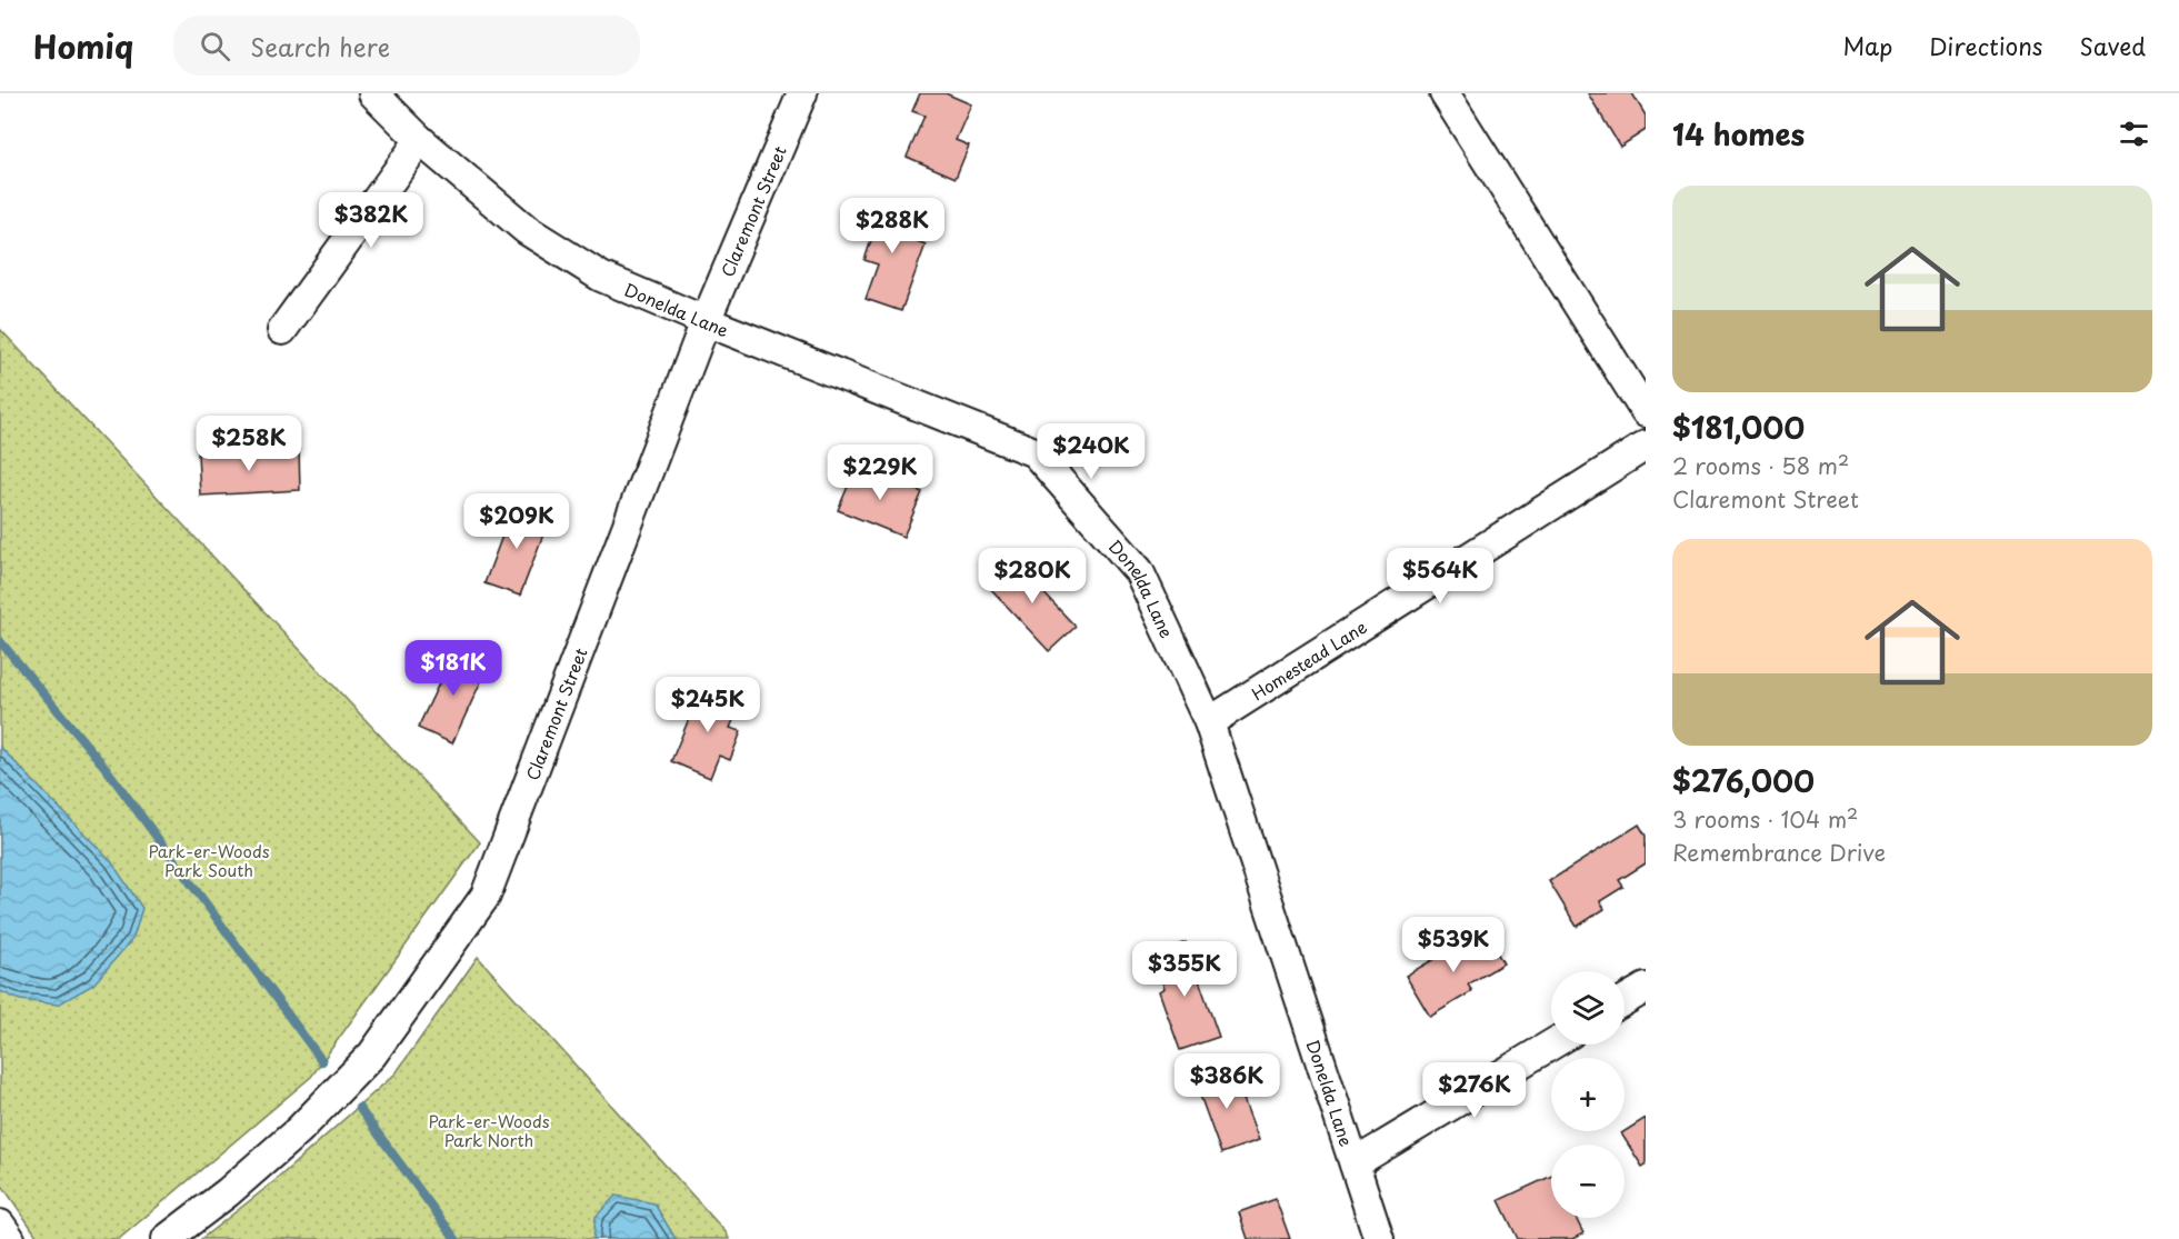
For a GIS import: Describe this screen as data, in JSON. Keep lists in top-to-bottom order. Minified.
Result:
{"streets":{"street":["Claremont Street","Donelda Lane","Homestead Lane"]},"crossings":[["Claremont Street","Donelda Lane"],["Donelda Lane","Homestead Lane"]],"parks":["Park-er-Woods Park South","Park-er-Woods Park North"],"page":{"header":"Homiq","search":"Search here","nav":["Map","Directions","Saved"],"heading":"14 homes","list":[{"name":"$181,000","note":"2 rooms · 58 m² · Claremont Street"},{"name":"$276,000","note":"3 rooms · 104 m² · Remembrance Drive"}],"price":["$382K","$288K","$258K","$240K","$229K","$209K","$280K","$564K","$181K","$245K","$539K","$355K","$386K","$276K"],"map_buttons":["+","−"]}}
